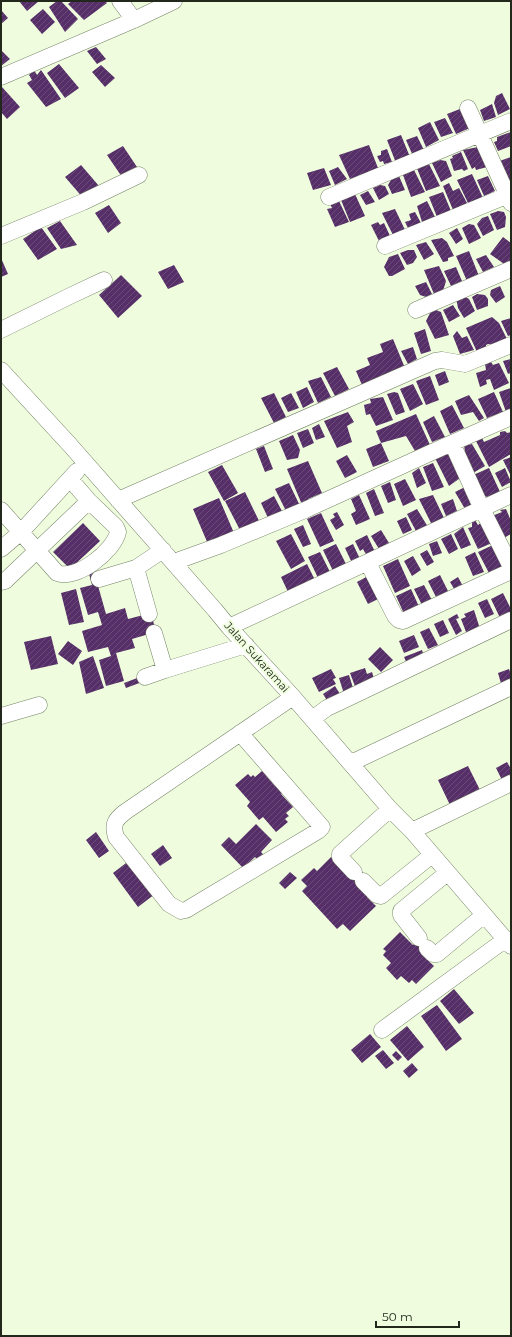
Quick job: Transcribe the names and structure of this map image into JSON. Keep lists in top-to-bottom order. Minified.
{"streets":{"street":["Jalan Sukaramai"]},"scale_bar":"50 m"}
